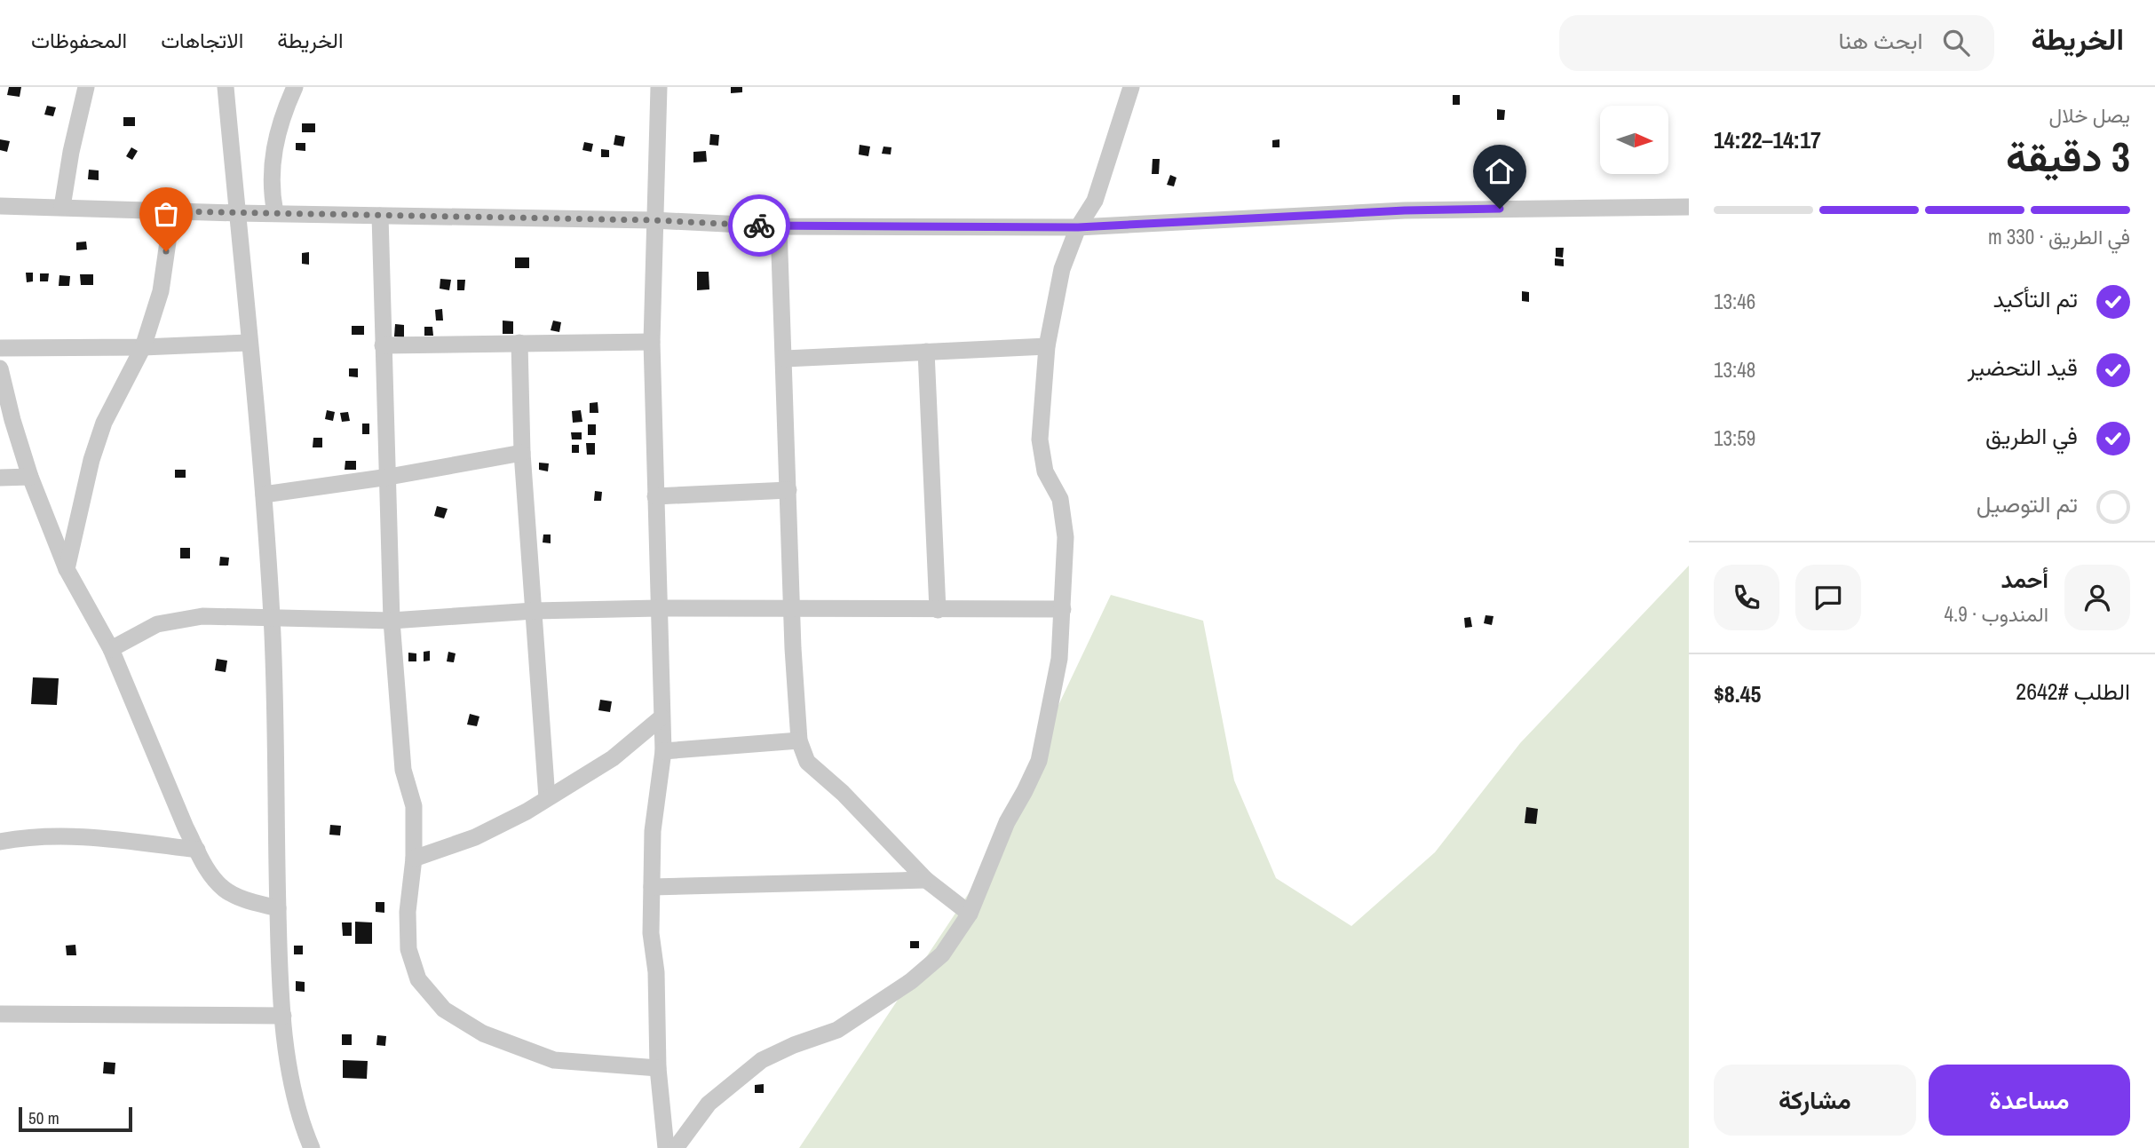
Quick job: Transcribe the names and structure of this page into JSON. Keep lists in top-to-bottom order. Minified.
{"scale_bar":"50 m","north":"right","page":{"header":"الخريطة","search":"ابحث هنا","nav":["الخريطة","الاتجاهات","المحفوظات"],"heading":["3 دقيقة","يصل خلال","14:17–14:22"],"panel":["أحمد","المندوب · 4.9","الطلب #2642","$8.45"],"bar":"في الطريق · 330 m","list":[["تم التأكيد","13:46"],["قيد التحضير","13:48"],["في الطريق","13:59"],"تم التوصيل"],"buttons":["مساعدة","مشاركة"],"scale":"50 m"}}
